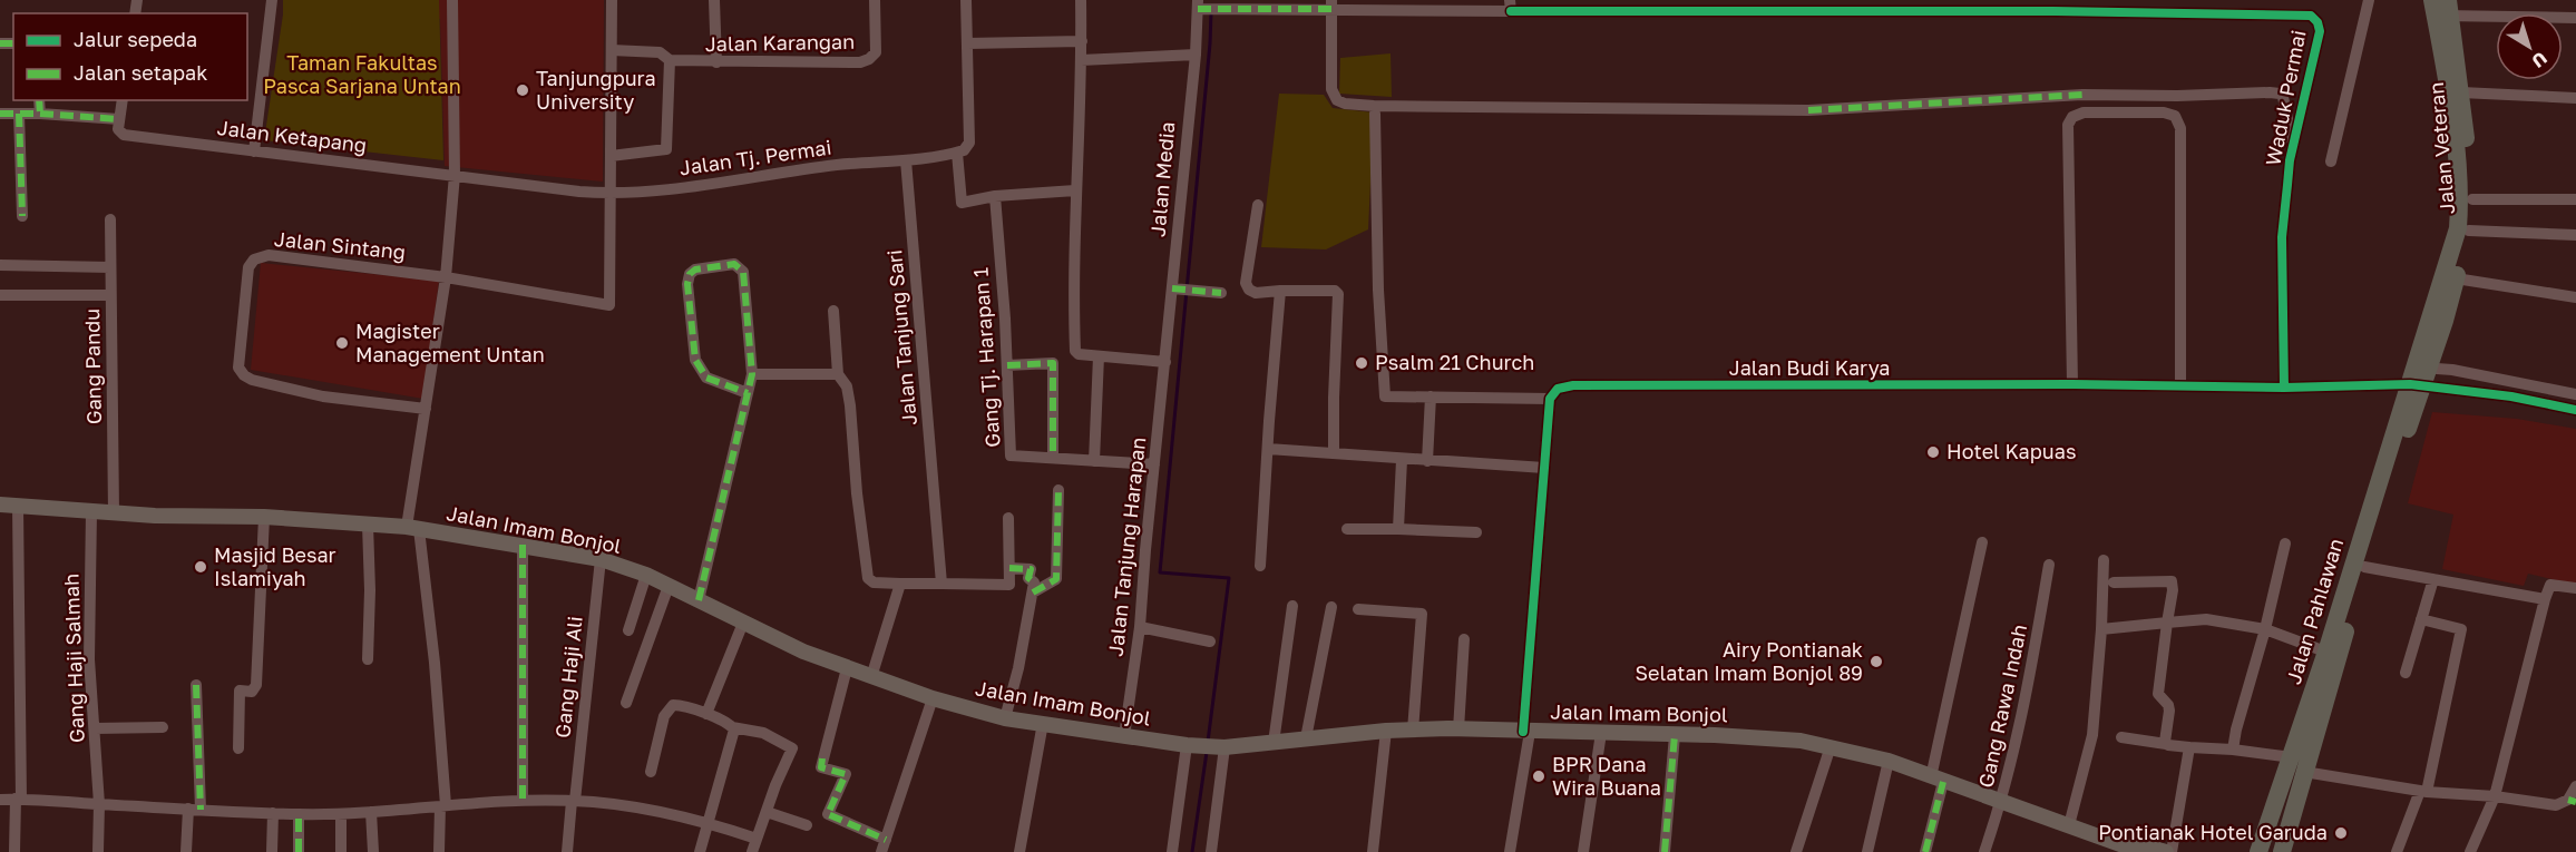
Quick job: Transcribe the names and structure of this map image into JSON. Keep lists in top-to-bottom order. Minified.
{"streets":{"highway":["Jalan Veteran","Jalan Pahlawan"],"main road":["Jalan Imam Bonjol"],"street":["Jalan Karangan","Waduk Permai","Jalan Ketapang","Jalan Tj. Permai","Jalan Media","Jalan Sintang","Jalan Tanjung Sari","Gang Tj. Harapan 1","Gang Pandu","Jalan Budi Karya","Jalan Tanjung Harapan","Gang Haji Salmah","Gang Haji Ali","Gang Rawa Indah"]},"crossings":[["Waduk Permai","Jalan Media"],["Waduk Permai","Jalan Budi Karya"],["Jalan Ketapang","Jalan Tj. Permai"],["Jalan Ketapang","Jalan Sintang"],["Jalan Veteran","Jalan Budi Karya"],["Jalan Veteran","Jalan Pahlawan"],["Jalan Tj. Permai","Jalan Sintang"],["Jalan Tj. Permai","Jalan Tanjung Sari"],["Jalan Media","Jalan Tanjung Harapan"],["Gang Tj. Harapan 1","Jalan Tanjung Harapan"],["Gang Pandu","Jalan Imam Bonjol"],["Jalan Budi Karya","Jalan Pahlawan"],["Jalan Imam Bonjol","Jalan Tanjung Harapan"],["Jalan Imam Bonjol","Gang Haji Salmah"],["Jalan Imam Bonjol","Gang Haji Ali"],["Jalan Imam Bonjol","Gang Rawa Indah"]],"parks":["Taman Fakultas Pasca Sarjana Untan"],"places":["Tanjungpura University","Magister Management Untan","Psalm 21 Church","Hotel Kapuas","Masjid Besar Islamiyah","Airy Pontianak Selatan Imam Bonjol 89","BPR Dana Wira Buana","Pontianak Hotel Garuda"],"legend":["Jalur sepeda","Jalan setapak"],"north":"bottom right"}
